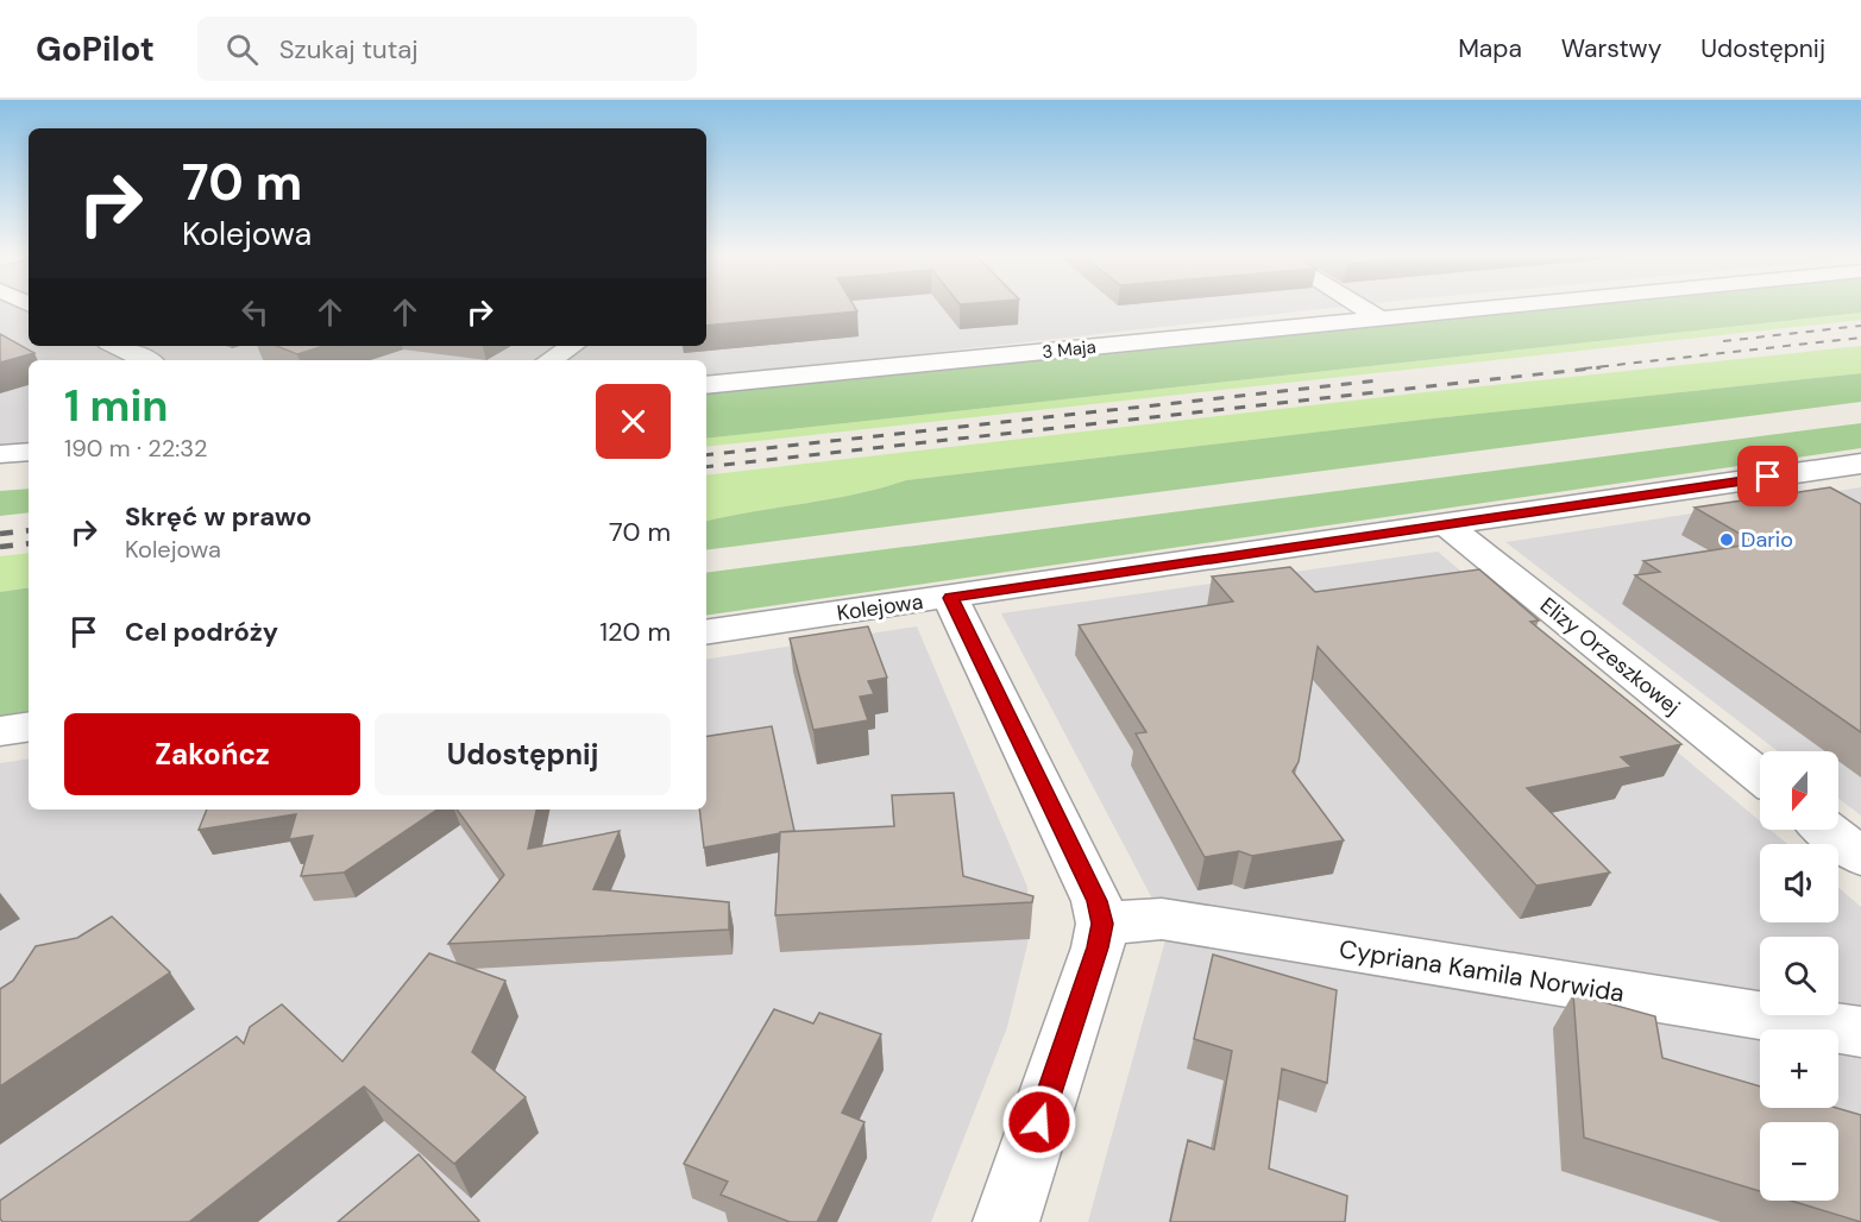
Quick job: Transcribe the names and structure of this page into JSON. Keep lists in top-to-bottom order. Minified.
{"streets":{"street":["3 Maja","Kolejowa","Elizy Orzeszkowej","Cypriana Kamila Norwida"]},"crossings":[["Kolejowa","Elizy Orzeszkowej"]],"places":["Dario"],"north":"bottom","page":{"header":"GoPilot","search":"Szukaj tutaj","nav":["Mapa","Warstwy","Udostępnij"],"turn":["70 m","Kolejowa"],"heading":["1 min","190 m · 22:32"],"list":[{"name":"Skręć w prawo","note":"Kolejowa","value":"70 m"},{"name":"Cel podróży","value":"120 m"}],"buttons":["Zakończ","Udostępnij"],"map_buttons":["+","−"]}}
